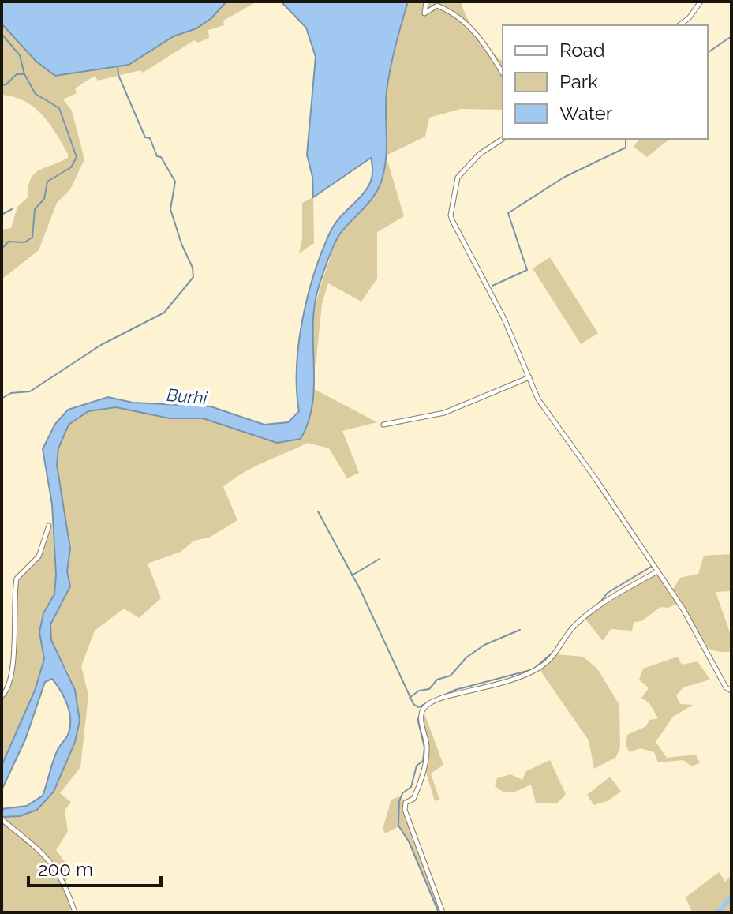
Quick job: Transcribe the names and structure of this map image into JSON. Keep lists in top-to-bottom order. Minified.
{"water":["Burhi"],"legend":["Road","Park","Water"],"scale_bar":"200 m"}
